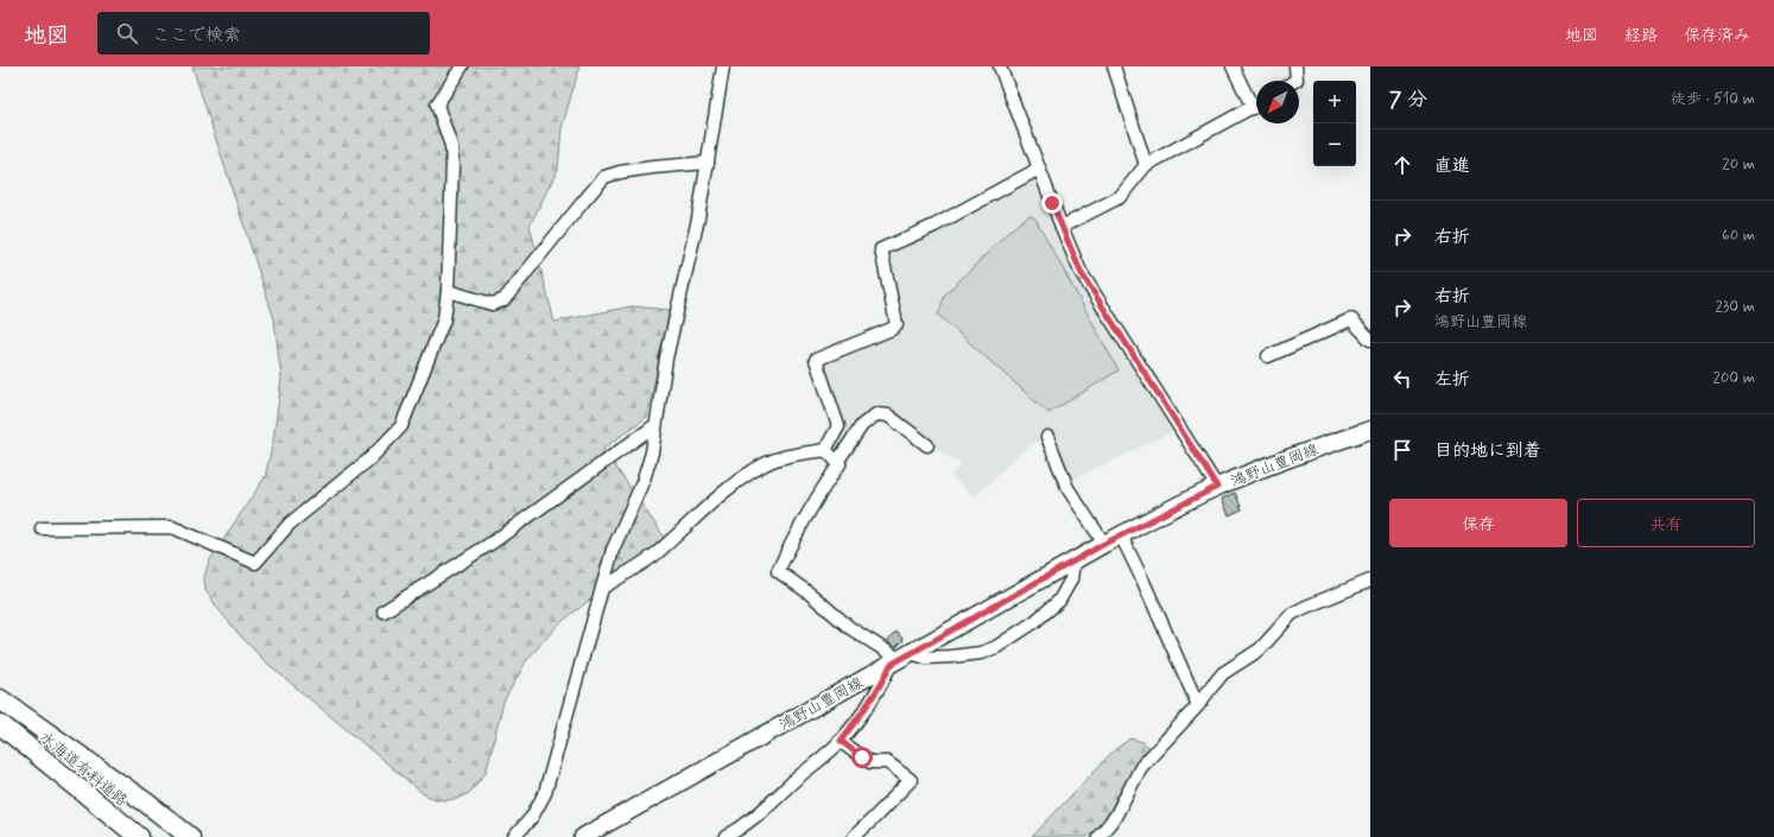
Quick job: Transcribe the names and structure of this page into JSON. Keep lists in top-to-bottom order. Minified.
{"streets":{"highway":["水海道有料道路"],"main road":["鴻野山豊岡線"]},"north":"bottom left","page":{"header":"地図","search":"ここで検索","nav":["地図","経路","保存済み"],"heading":["7 分","徒歩 · 510 m"],"map_buttons":["+","−"],"list":[["直進","20 m"],["右折","60 m"],["右折","鴻野山豊岡線","230 m"],["左折","200 m"],"目的地に到着"],"buttons":["保存","共有"]}}
